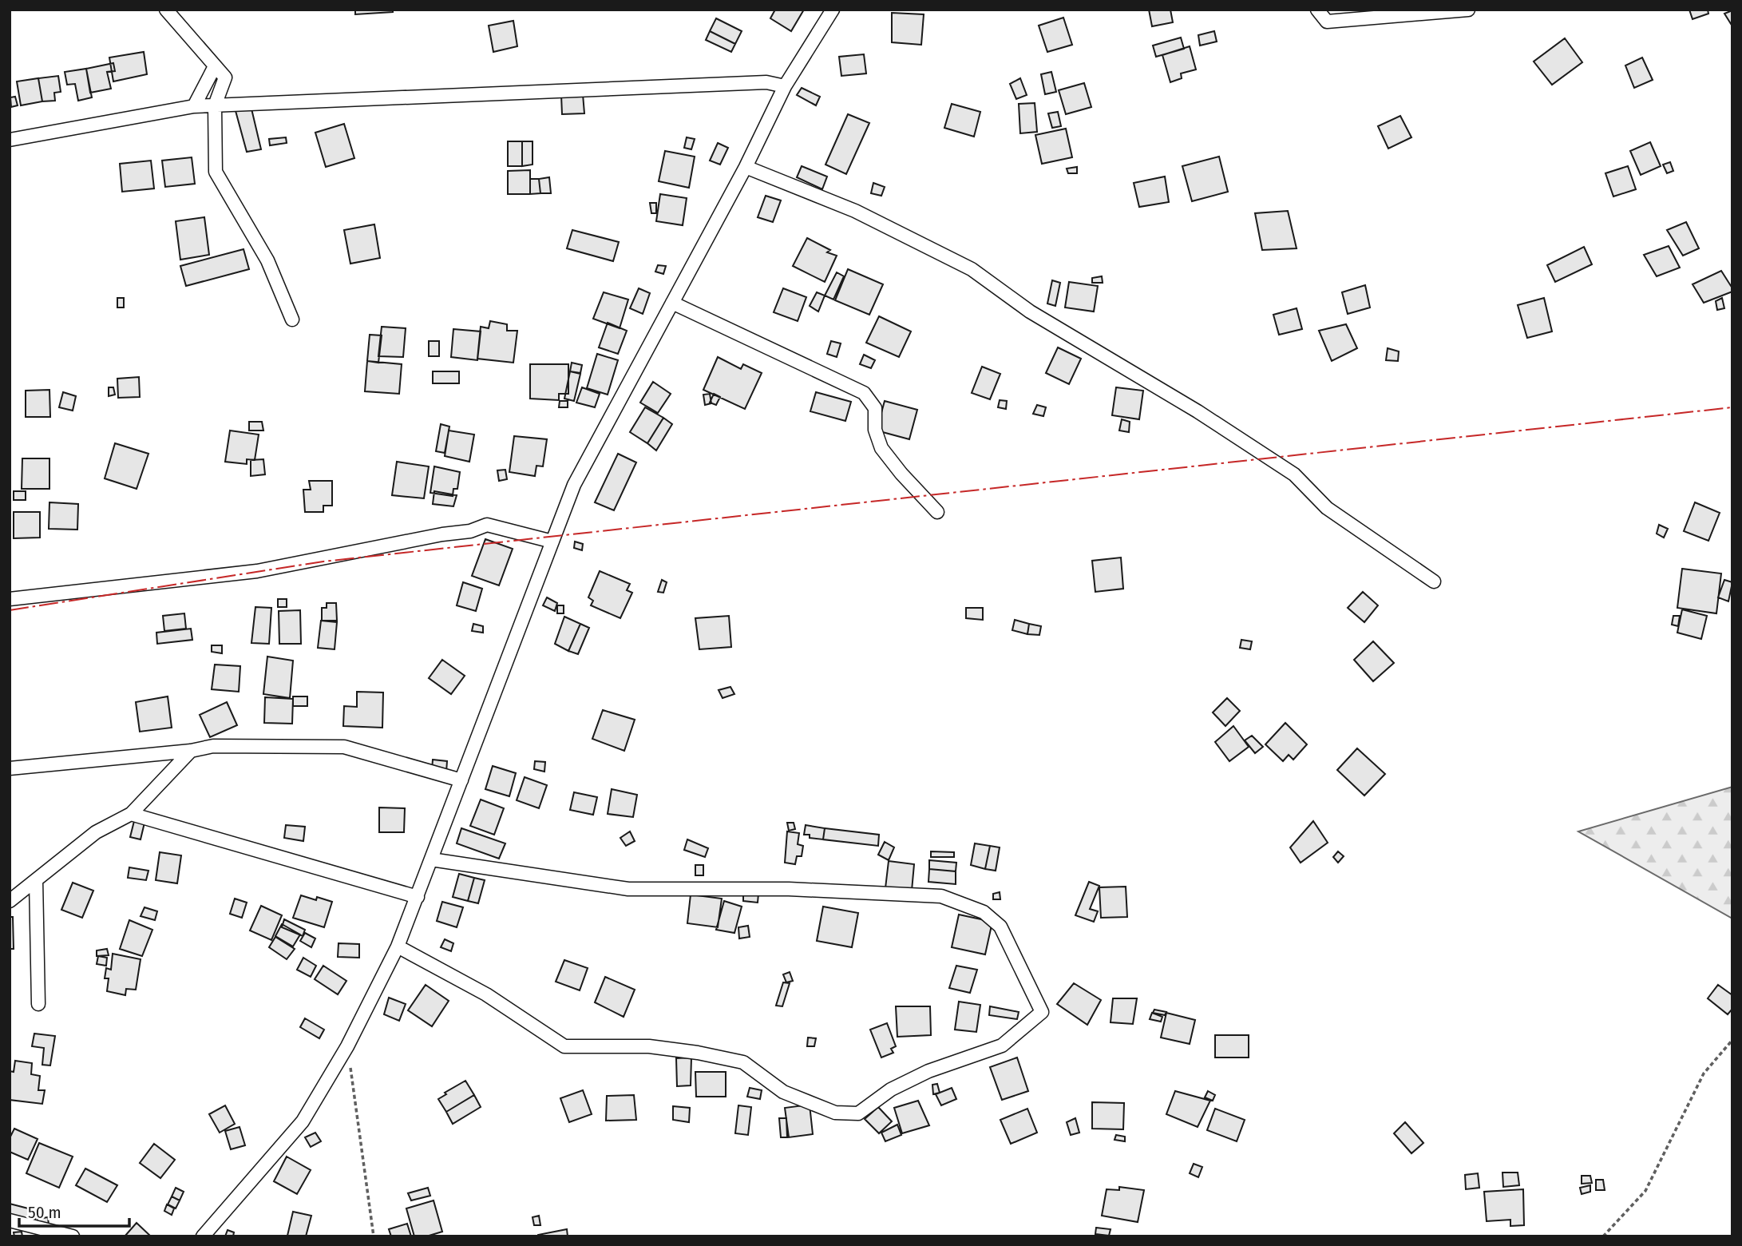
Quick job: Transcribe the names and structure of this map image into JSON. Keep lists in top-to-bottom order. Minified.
{"scale_bar":"50 m"}
